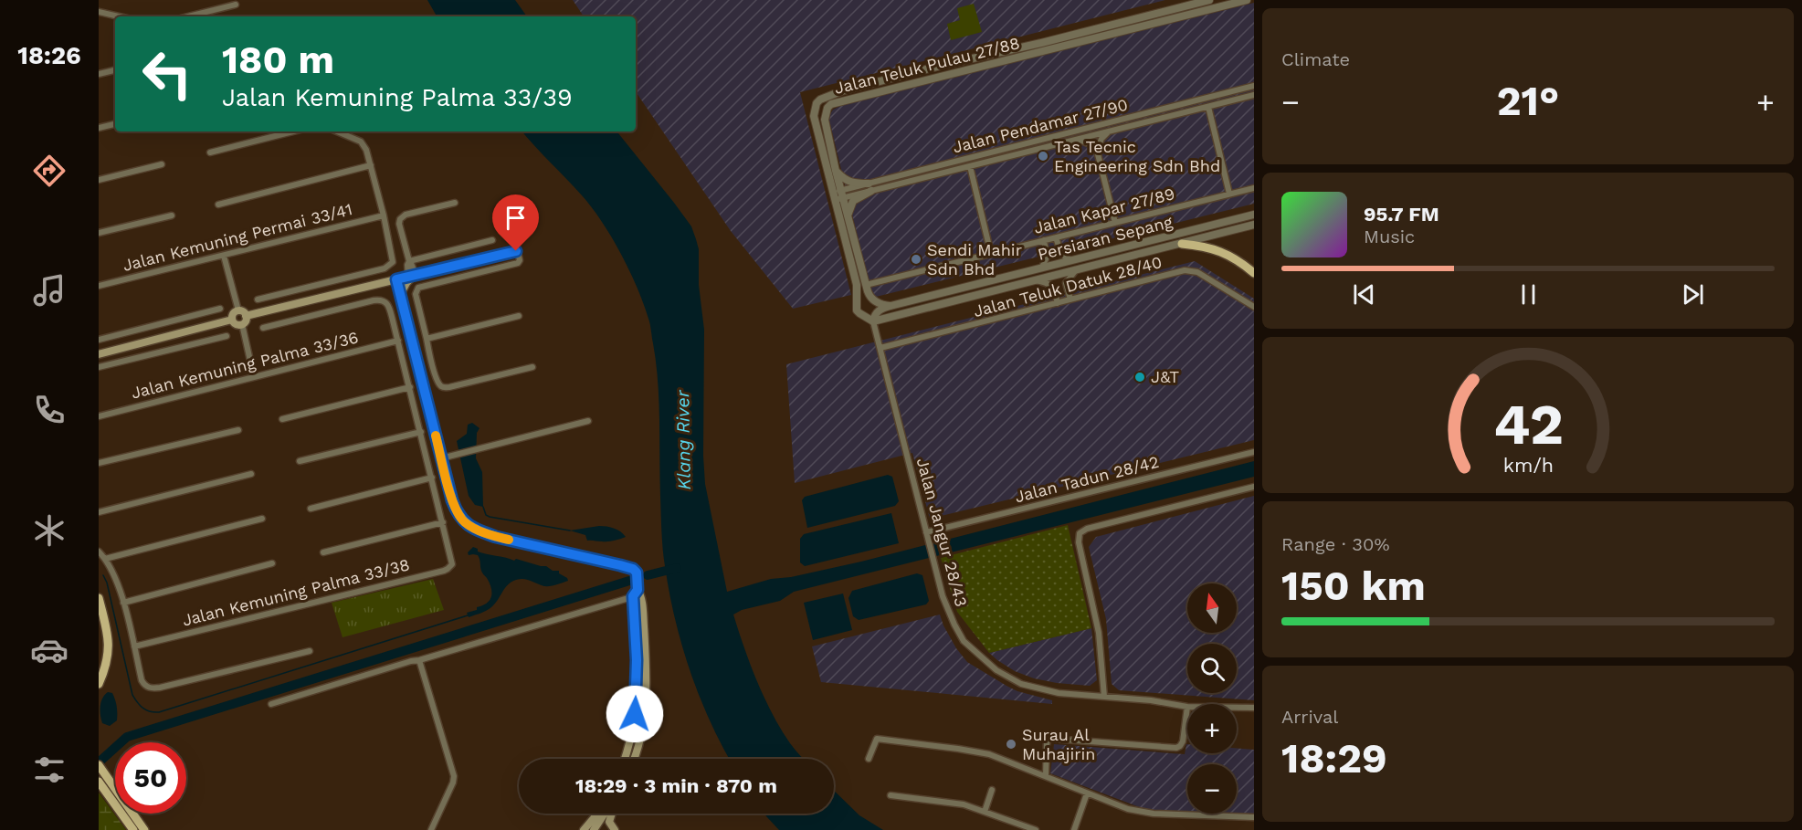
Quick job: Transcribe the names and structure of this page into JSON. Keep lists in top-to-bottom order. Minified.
{"streets":{"street":["Jalan Teluk Pulau 27/88","Jalan Pendamar 27/90","Jalan Kapar 27/89","Jalan Kemuning Permai 33/41","Persiaran Sepang","Jalan Teluk Datuk 28/40","Jalan Kemuning Palma 33/36","Jalan Tadun 28/42","Jalan Jangur 28/43","Jalan Kemuning Palma 33/38"]},"crossings":[["Jalan Teluk Pulau 27/88","Jalan Pendamar 27/90"],["Jalan Teluk Pulau 27/88","Jalan Kapar 27/89"],["Jalan Teluk Pulau 27/88","Persiaran Sepang"],["Jalan Teluk Pulau 27/88","Jalan Jangur 28/43"],["Persiaran Sepang","Jalan Jangur 28/43"],["Jalan Teluk Datuk 28/40","Jalan Jangur 28/43"],["Jalan Tadun 28/42","Jalan Jangur 28/43"]],"water":["Klang River"],"places":["Tas Tecnic Engineering Sdn Bhd","Sendi Mahir Sdn Bhd","J&T","Surau Al Muhajirin"],"north":"top","page":{"tabs":"18:26","tile":["Climate",["Range · 30%","150 km"],["Arrival","18:29"]],"turn":["180 m","Jalan Kemuning Palma 33/39"],"heat":["−","21°","+"],"song":["95.7 FM","Music"],"map_buttons":["+","−"],"limit":"50","trip":"18:29 · 3 min · 870 m","gauge":["42","km/h"]}}
